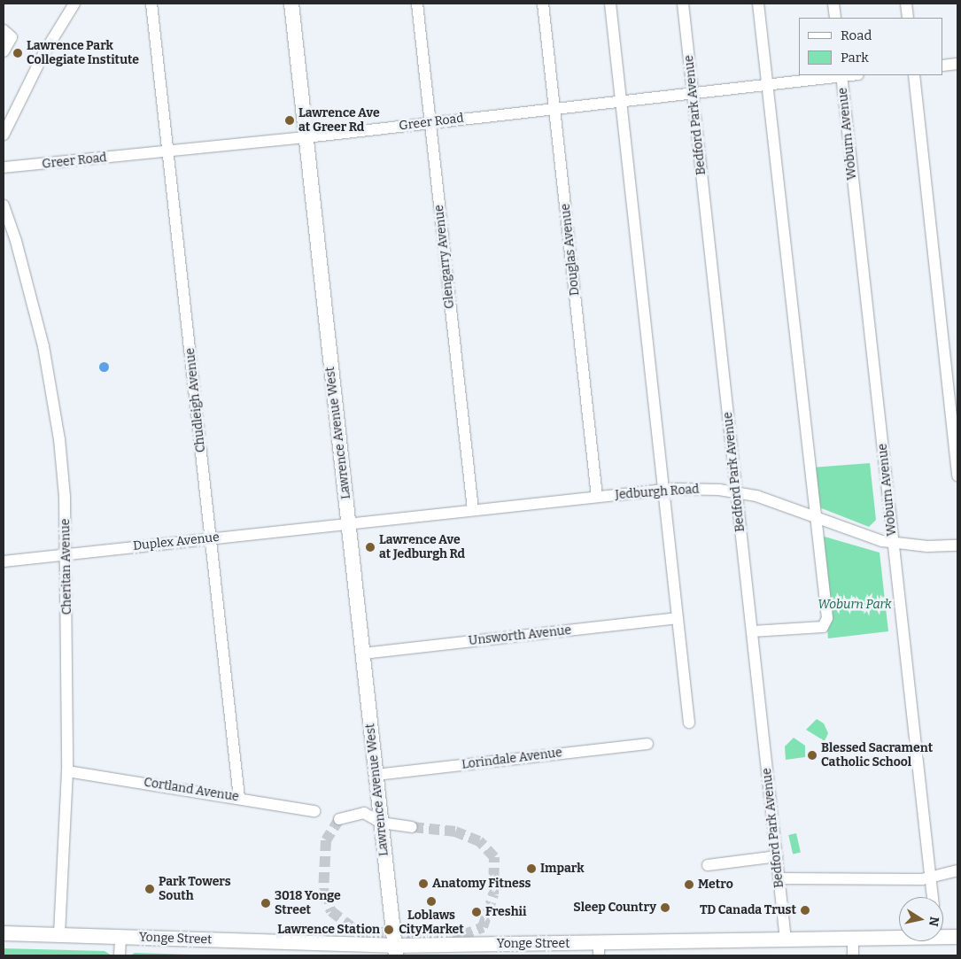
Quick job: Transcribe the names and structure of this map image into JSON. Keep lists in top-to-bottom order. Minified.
{"streets":{"main road":["Lawrence Avenue West","Yonge Street"],"street":["Bedford Park Avenue","Greer Road","Woburn Avenue","Douglas Avenue","Glengarry Avenue","Chudleigh Avenue","Jedburgh Road","Duplex Avenue","Cheritan Avenue","Unsworth Avenue","Lorindale Avenue","Cortland Avenue"]},"crossings":[["Bedford Park Avenue","Greer Road"],["Bedford Park Avenue","Jedburgh Road"],["Bedford Park Avenue","Yonge Street"],["Greer Road","Woburn Avenue"],["Greer Road","Douglas Avenue"],["Greer Road","Glengarry Avenue"],["Greer Road","Chudleigh Avenue"],["Greer Road","Lawrence Avenue West"],["Woburn Avenue","Jedburgh Road"],["Douglas Avenue","Jedburgh Road"],["Glengarry Avenue","Jedburgh Road"],["Chudleigh Avenue","Duplex Avenue"],["Chudleigh Avenue","Cortland Avenue"],["Lawrence Avenue West","Jedburgh Road"],["Lawrence Avenue West","Duplex Avenue"],["Lawrence Avenue West","Unsworth Avenue"],["Lawrence Avenue West","Lorindale Avenue"],["Lawrence Avenue West","Yonge Street"],["Jedburgh Road","Duplex Avenue"],["Duplex Avenue","Cheritan Avenue"],["Cheritan Avenue","Cortland Avenue"],["Cheritan Avenue","Yonge Street"]],"parks":["Woburn Park"],"places":["Lawrence Park Collegiate Institute","Lawrence Ave at Greer Rd","Lawrence Ave at Jedburgh Rd","Blessed Sacrament Catholic School","Impark","Anatomy Fitness","Metro","Park Towers South","Loblaws CityMarket","3018 Yonge Street","Sleep Country","TD Canada Trust","Freshii","Lawrence Station"],"legend":["Road","Park"],"north":"right"}
